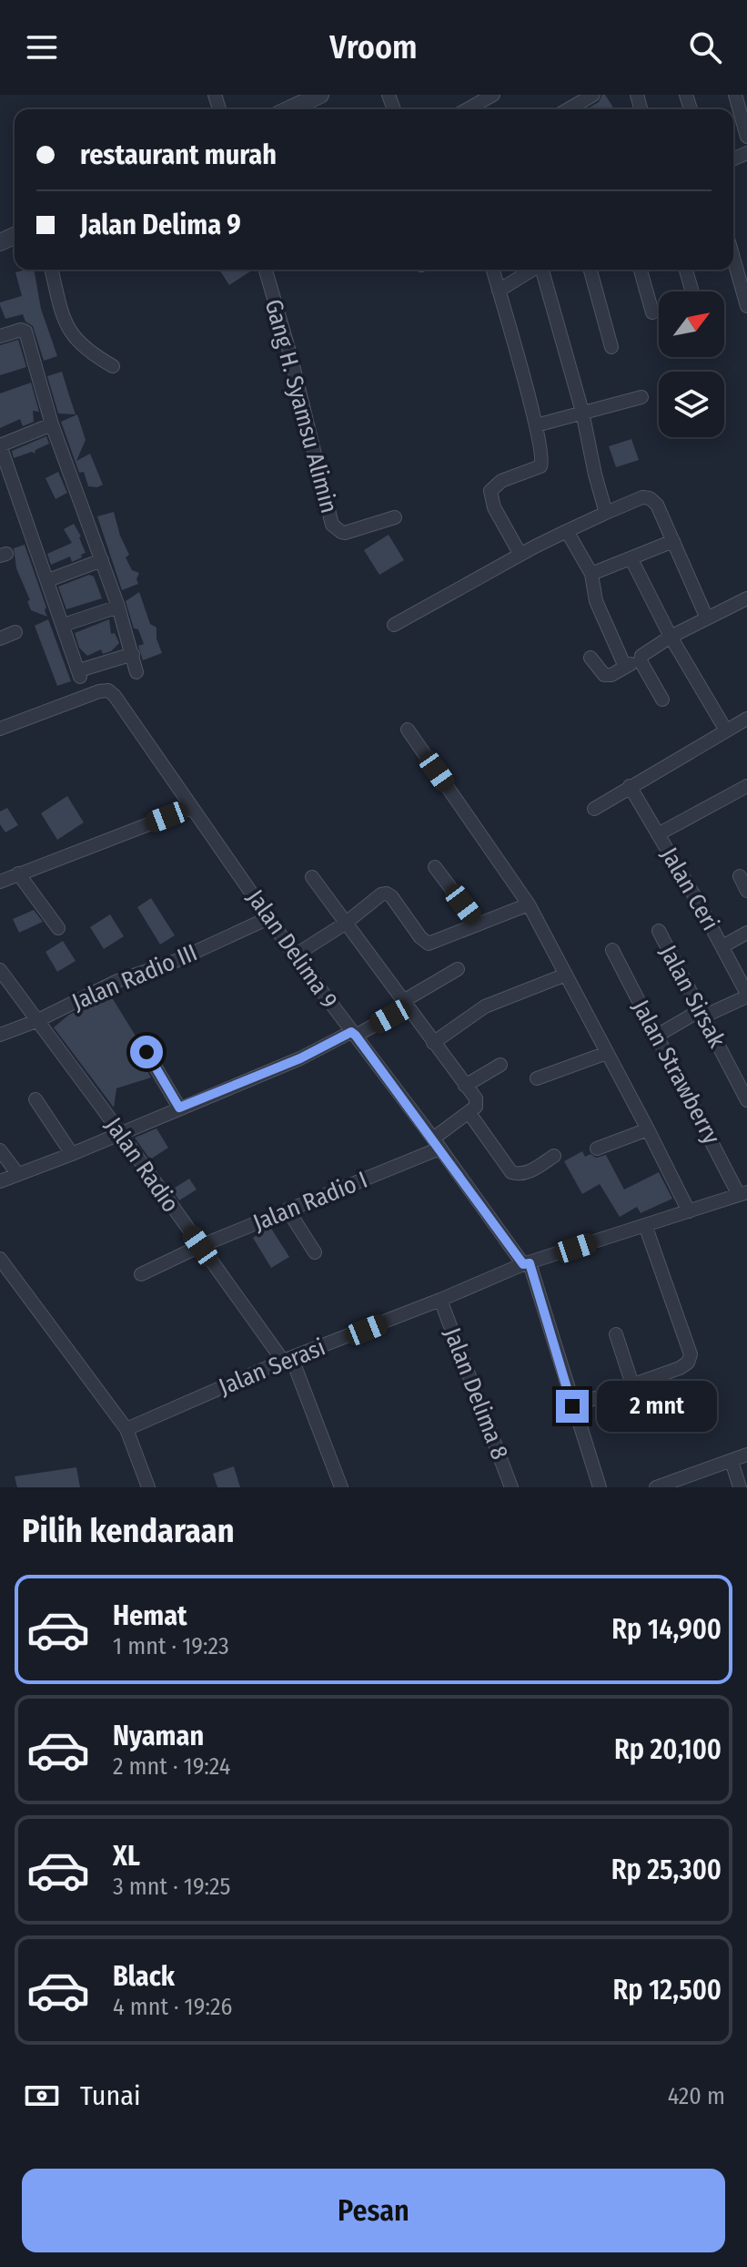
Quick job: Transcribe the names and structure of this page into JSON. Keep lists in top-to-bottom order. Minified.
{"streets":{"street":["Gang H. Syamsu Alimin","Jalan Ceri","Jalan Delima 9","Jalan Radio III","Jalan Sirsak","Jalan Strawberry","Jalan Radio","Jalan Radio I","Jalan Serasi","Jalan Delima 8"]},"crossings":[["Jalan Delima 9","Jalan Radio III"],["Jalan Delima 9","Jalan Radio I"],["Jalan Delima 9","Jalan Serasi"],["Jalan Radio III","Jalan Radio"],["Jalan Strawberry","Jalan Serasi"],["Jalan Radio","Jalan Radio I"],["Jalan Radio","Jalan Serasi"],["Jalan Serasi","Jalan Delima 8"]],"north":"top right","page":{"header":"Vroom","banner":["restaurant murah","Jalan Delima 9"],"bubble":"2 mnt","heading":"Pilih kendaraan","list":[{"name":"Hemat","note":"1 mnt · 19:23","value":"Rp 14,900"},{"name":"Nyaman","note":"2 mnt · 19:24","value":"Rp 20,100"},{"name":"XL","note":"3 mnt · 19:25","value":"Rp 25,300"},{"name":"Black","note":"4 mnt · 19:26","value":"Rp 12,500"}],"pay":["Tunai","420 m"],"buttons":"Pesan"}}
